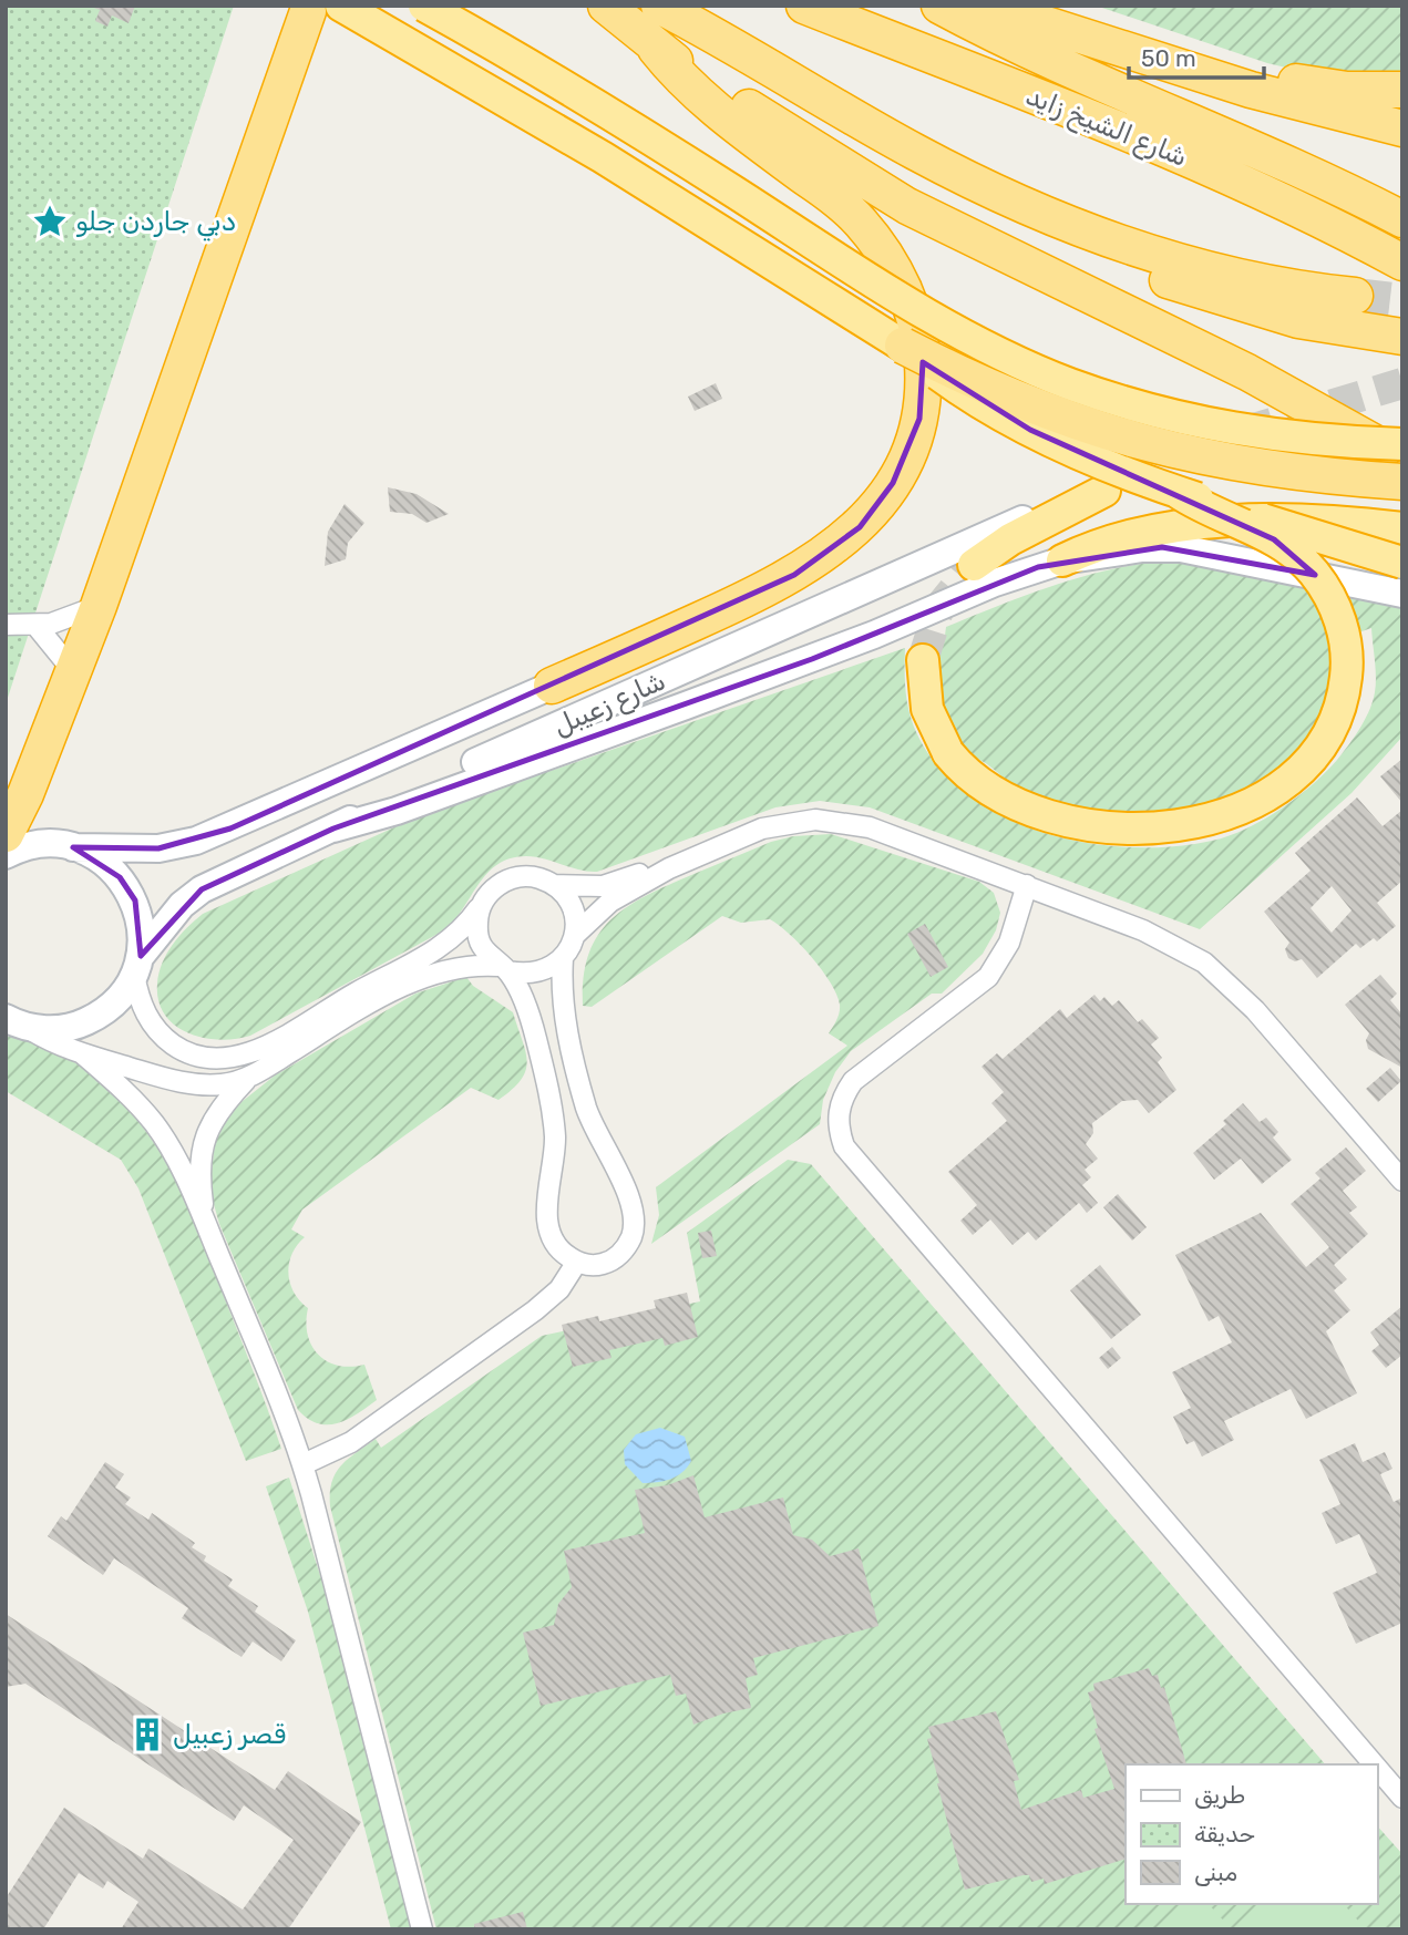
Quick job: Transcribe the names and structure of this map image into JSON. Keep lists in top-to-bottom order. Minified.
{"streets":{"highway":["شارع الشيخ زايد"],"main road":["شارع زعيبل"]},"places":{"place":["دبي جاردن جلو"],"building":["قصر زعبيل"]},"legend":["طريق","حديقة","مبنى"],"scale_bar":"50 m"}
